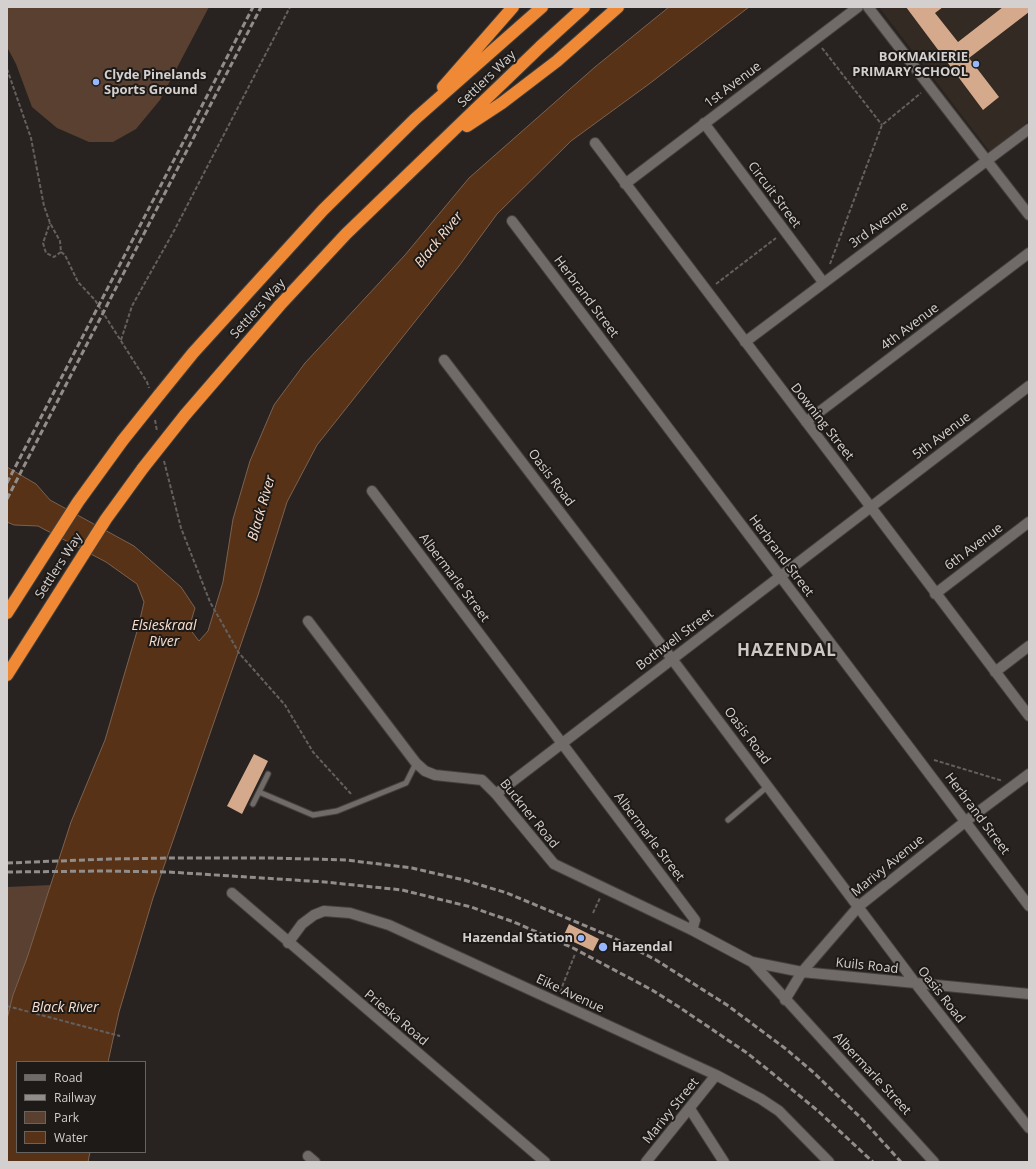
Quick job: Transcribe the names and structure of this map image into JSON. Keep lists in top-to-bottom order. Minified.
{"streets":{"highway":["Settlers Way"],"street":["1st Avenue","Circuit Street","3rd Avenue","Herbrand Street","4th Avenue","Downing Street","5th Avenue","Oasis Road","6th Avenue","Albermarle Street","Bothwell Street","Buckner Road","Marivy Avenue","Kuils Road","Eike Avenue","Prieska Road","Marivy Street"]},"crossings":[["1st Avenue","Circuit Street"],["1st Avenue","Downing Street"],["Circuit Street","3rd Avenue"],["3rd Avenue","Downing Street"],["Herbrand Street","Bothwell Street"],["Herbrand Street","Marivy Avenue"],["4th Avenue","Downing Street"],["Downing Street","5th Avenue"],["Downing Street","6th Avenue"],["Downing Street","Bothwell Street"],["5th Avenue","Bothwell Street"],["Oasis Road","Bothwell Street"],["Oasis Road","Marivy Avenue"],["Oasis Road","Kuils Road"],["Albermarle Street","Bothwell Street"],["Albermarle Street","Buckner Road"],["Albermarle Street","Marivy Avenue"],["Albermarle Street","Kuils Road"],["Bothwell Street","Buckner Road"],["Marivy Avenue","Kuils Road"],["Eike Avenue","Prieska Road"],["Eike Avenue","Marivy Street"]],"districts":["HAZENDAL"],"water":["Black River","Elsieskraal River"],"places":["BOKMAKIERIE PRIMARY SCHOOL","Clyde Pinelands Sports Ground","Hazendal Station","Hazendal"],"legend":["Road","Railway","Park","Water"]}
